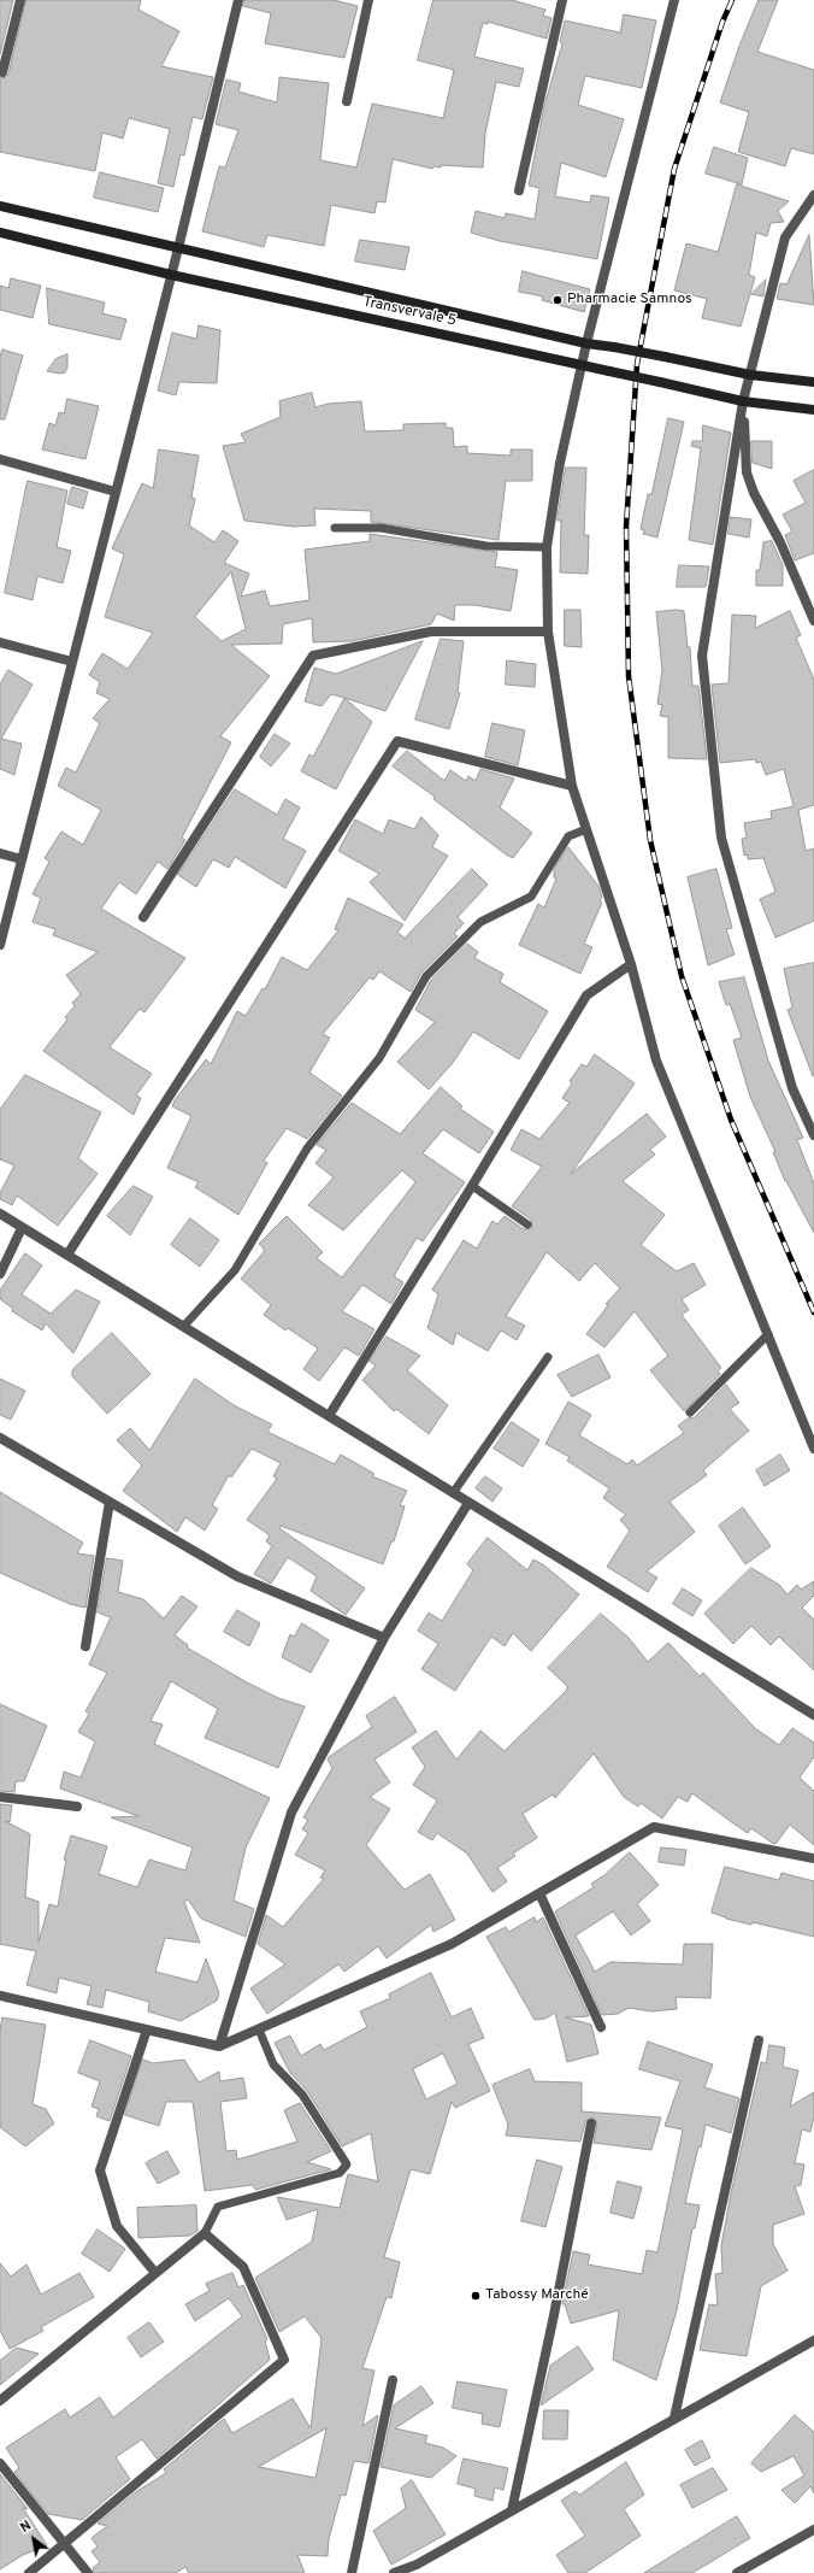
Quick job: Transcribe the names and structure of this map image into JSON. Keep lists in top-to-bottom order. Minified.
{"streets":{"main road":["Transvervale 5"]},"places":["Pharmacie Samnos","Tabossy Marché"],"north":"top left"}
